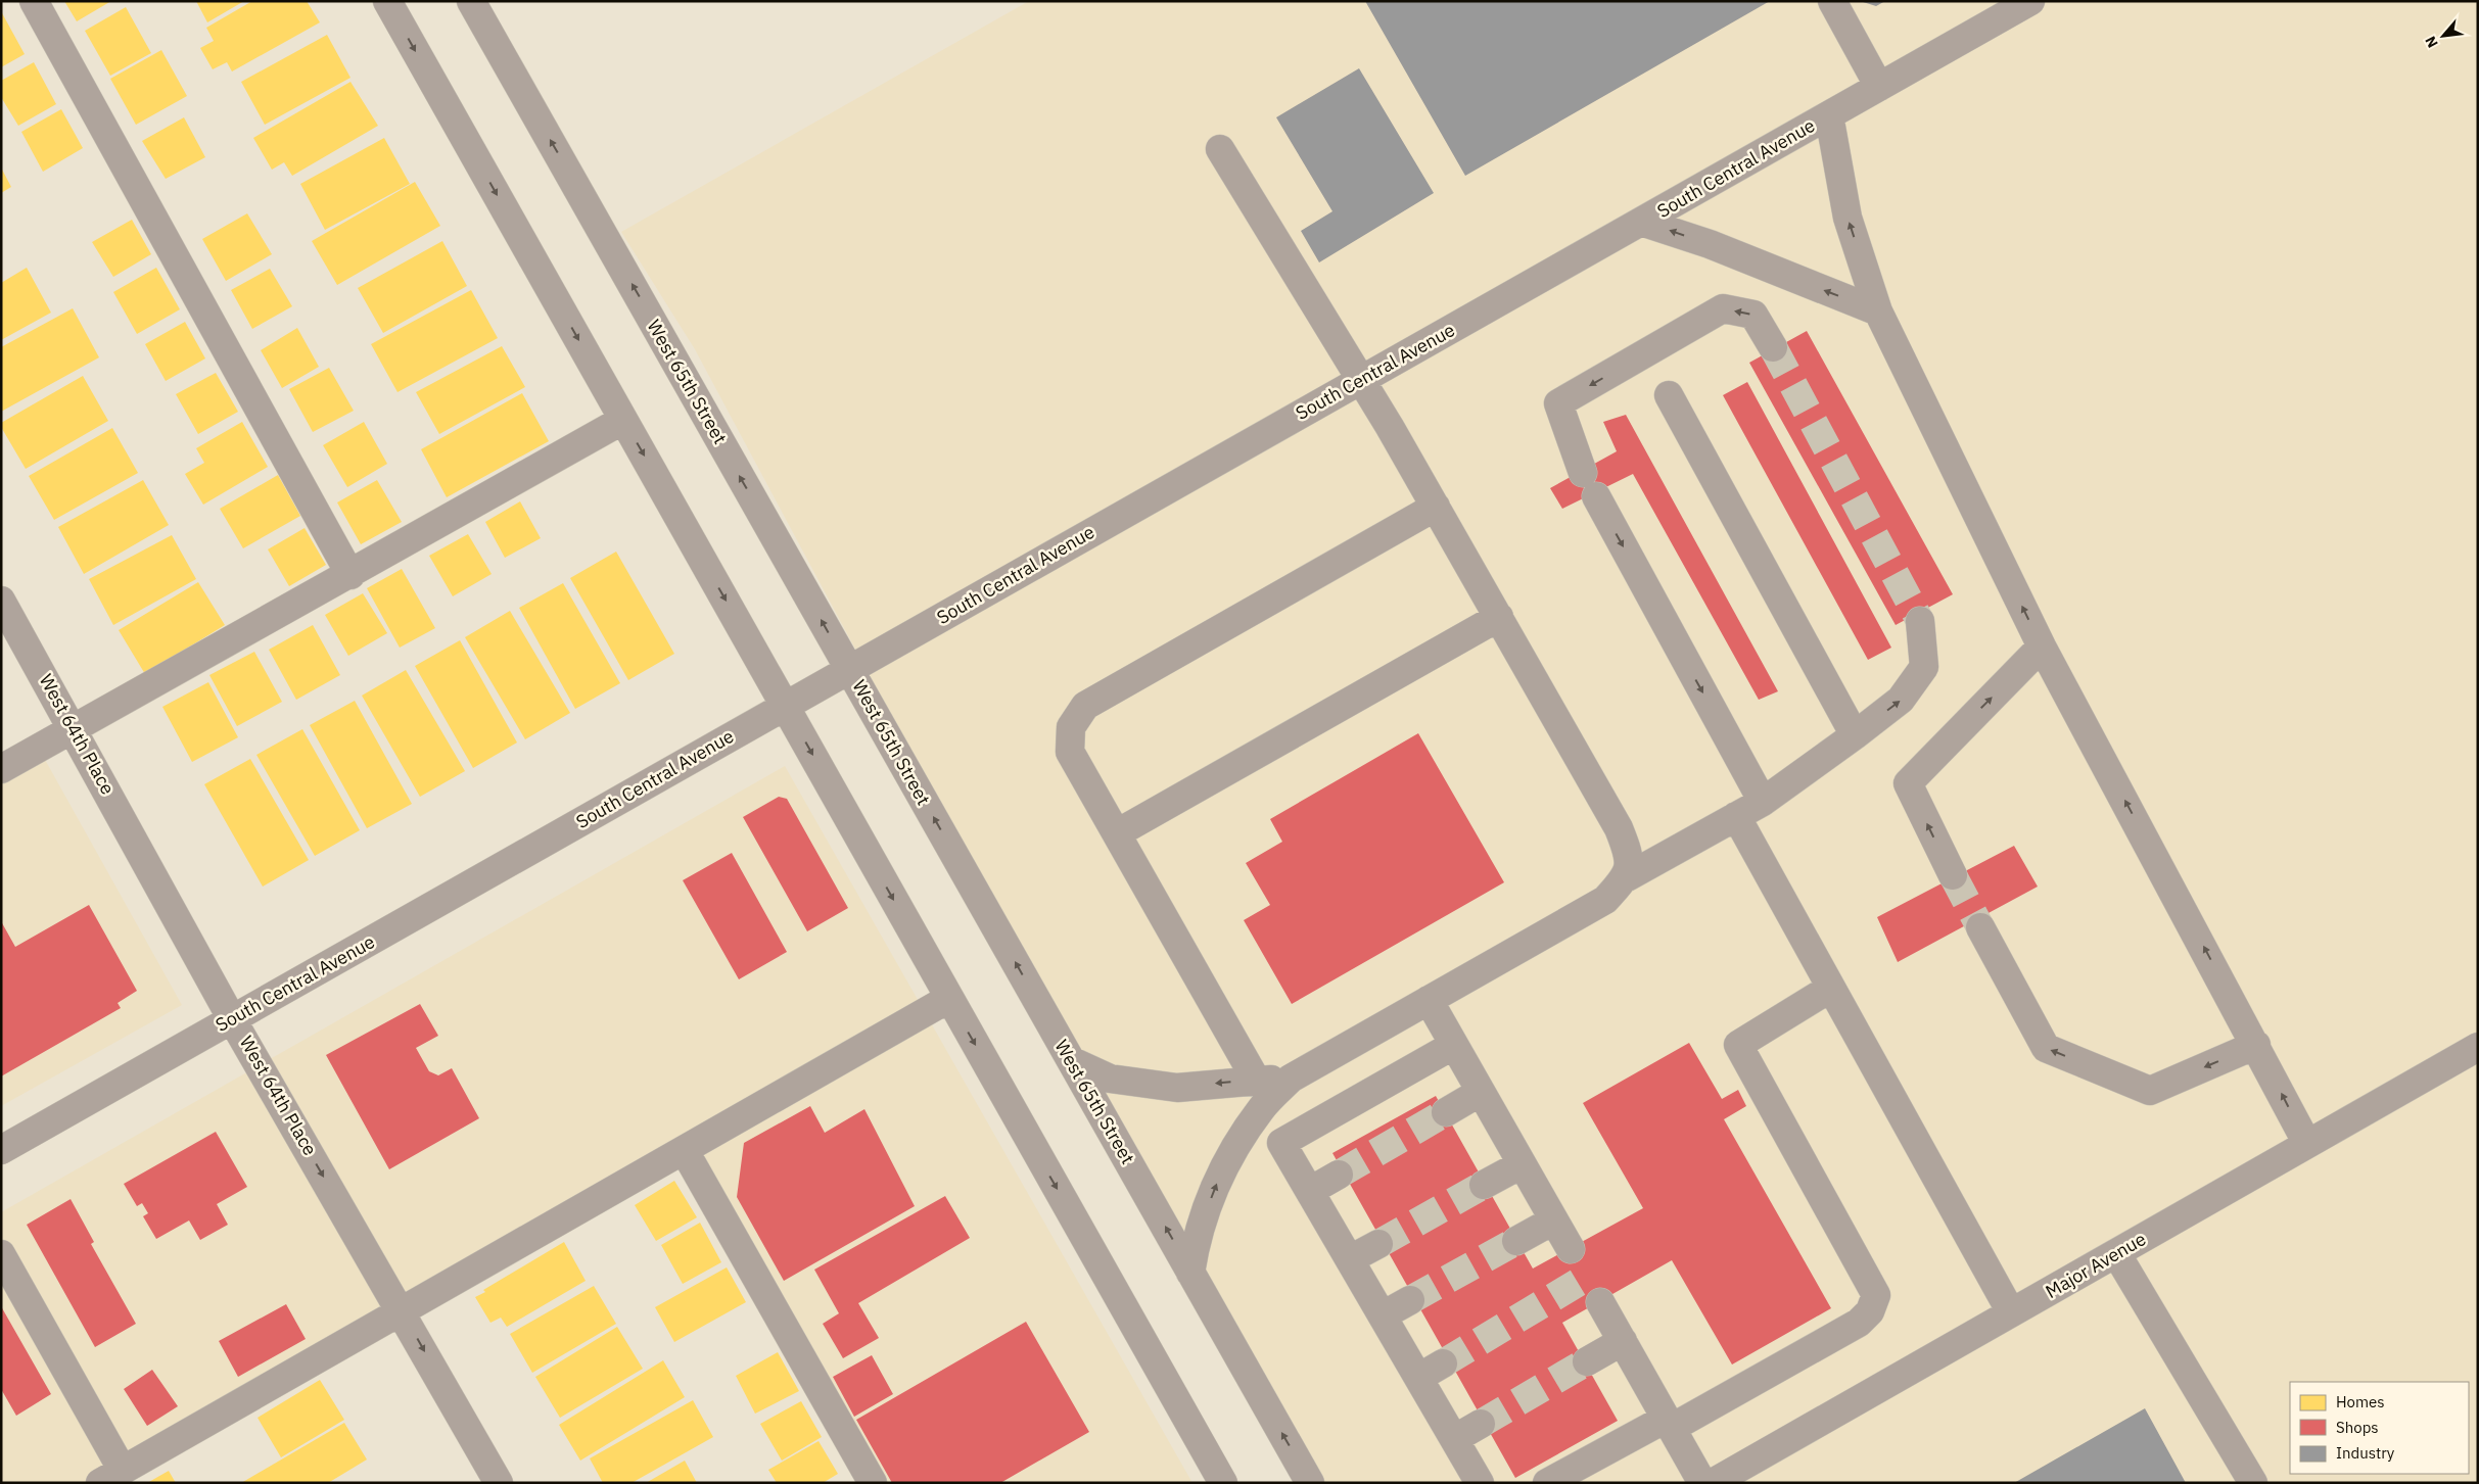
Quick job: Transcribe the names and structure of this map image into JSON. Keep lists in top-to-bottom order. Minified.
{"streets":{"street":["South Central Avenue","West 65th Street","West 64th Place","Major Avenue"]},"crossings":[["South Central Avenue","West 65th Street"],["South Central Avenue","West 64th Place"]],"one_way":["West 64th Place"],"legend":["Homes","Shops","Industry"],"north":"bottom left"}
